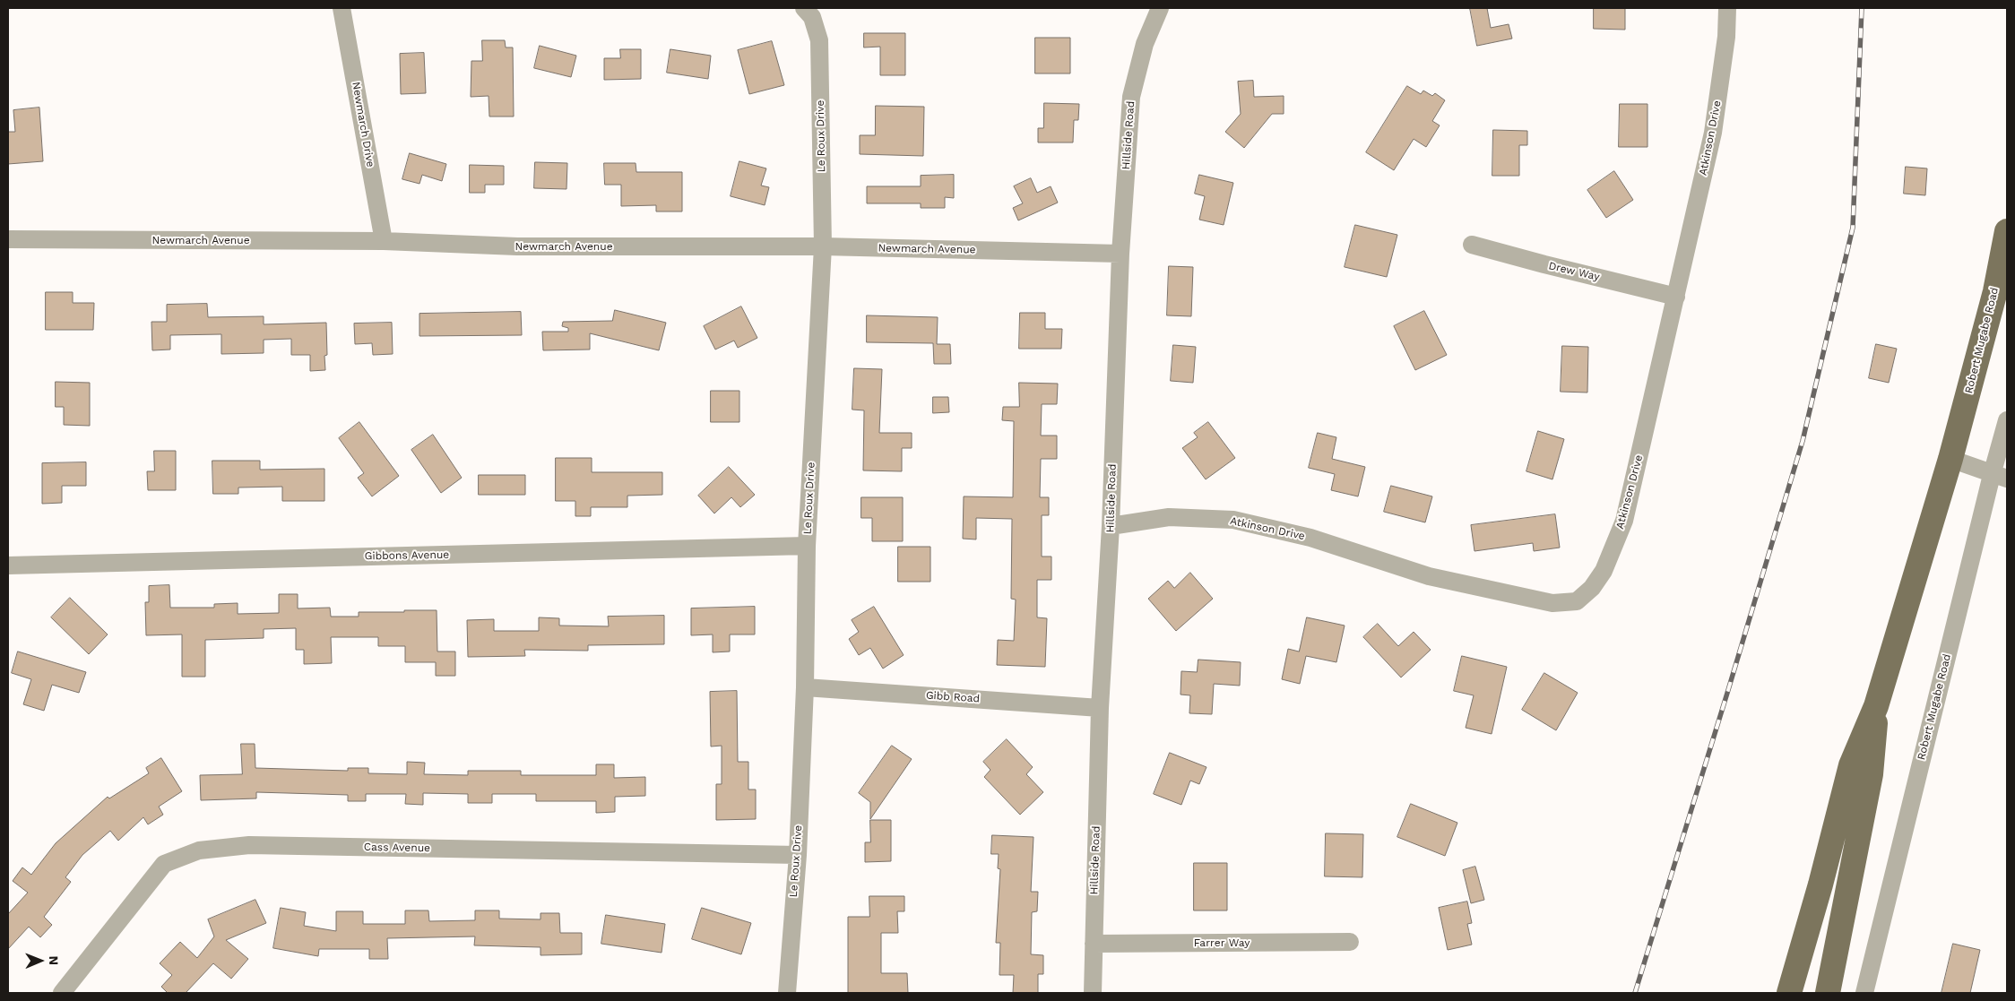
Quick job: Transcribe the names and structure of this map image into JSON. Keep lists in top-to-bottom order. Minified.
{"streets":{"main road":["Robert Mugabe Road"],"street":["Newmarch Drive","Hillside Road","Le Roux Drive","Atkinson Drive","Newmarch Avenue","Drew Way","Gibbons Avenue","Gibb Road","Cass Avenue","Farrer Way"]},"crossings":[["Newmarch Drive","Newmarch Avenue"],["Hillside Road","Atkinson Drive"],["Hillside Road","Newmarch Avenue"],["Hillside Road","Gibb Road"],["Hillside Road","Farrer Way"],["Le Roux Drive","Newmarch Avenue"],["Le Roux Drive","Gibbons Avenue"],["Le Roux Drive","Gibb Road"],["Le Roux Drive","Cass Avenue"],["Atkinson Drive","Drew Way"]],"north":"right"}
